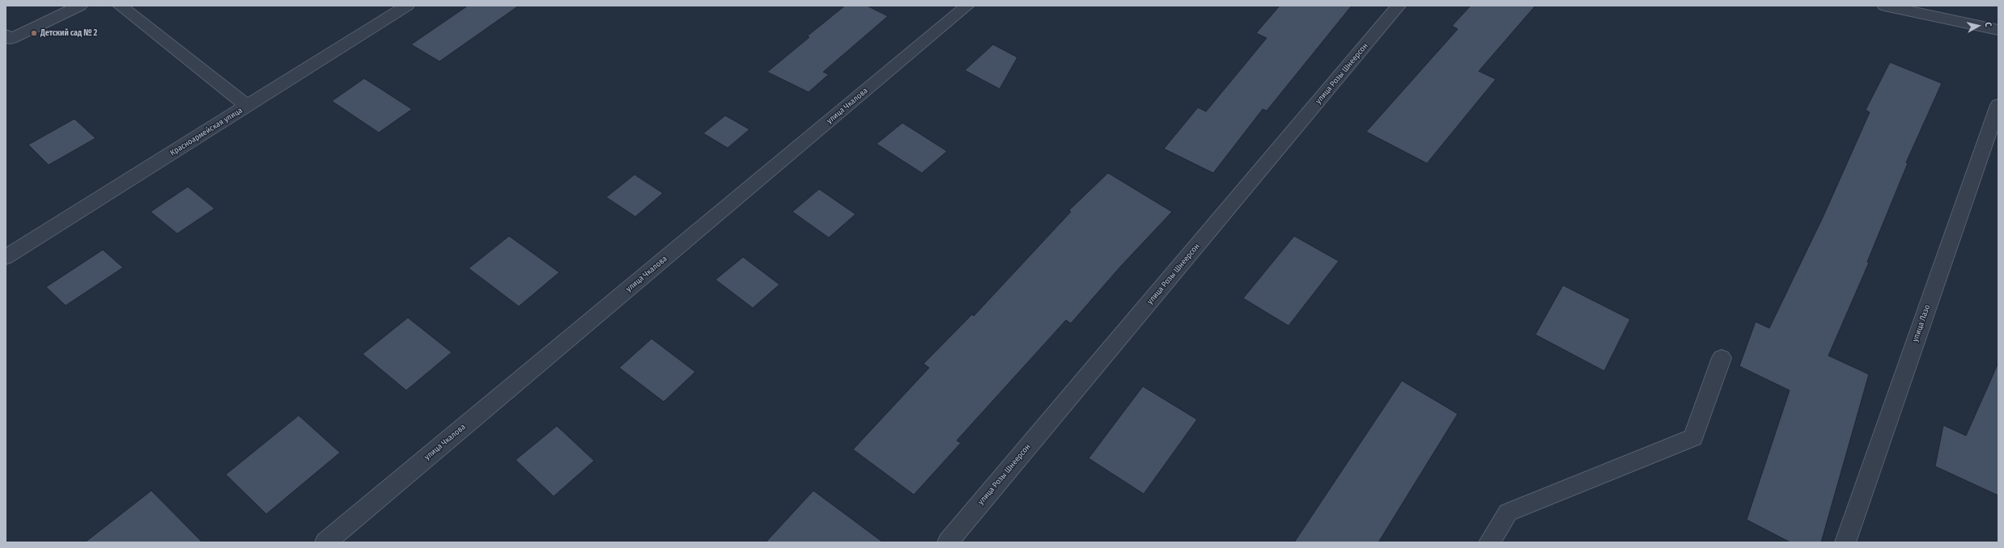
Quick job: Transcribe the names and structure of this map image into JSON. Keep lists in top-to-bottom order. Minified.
{"streets":{"street":["улица Розы Шнеерсон","улица Чкалова","Красноармейская улица","улица Лазо"]},"places":["Детский сад № 2"],"north":"right"}
